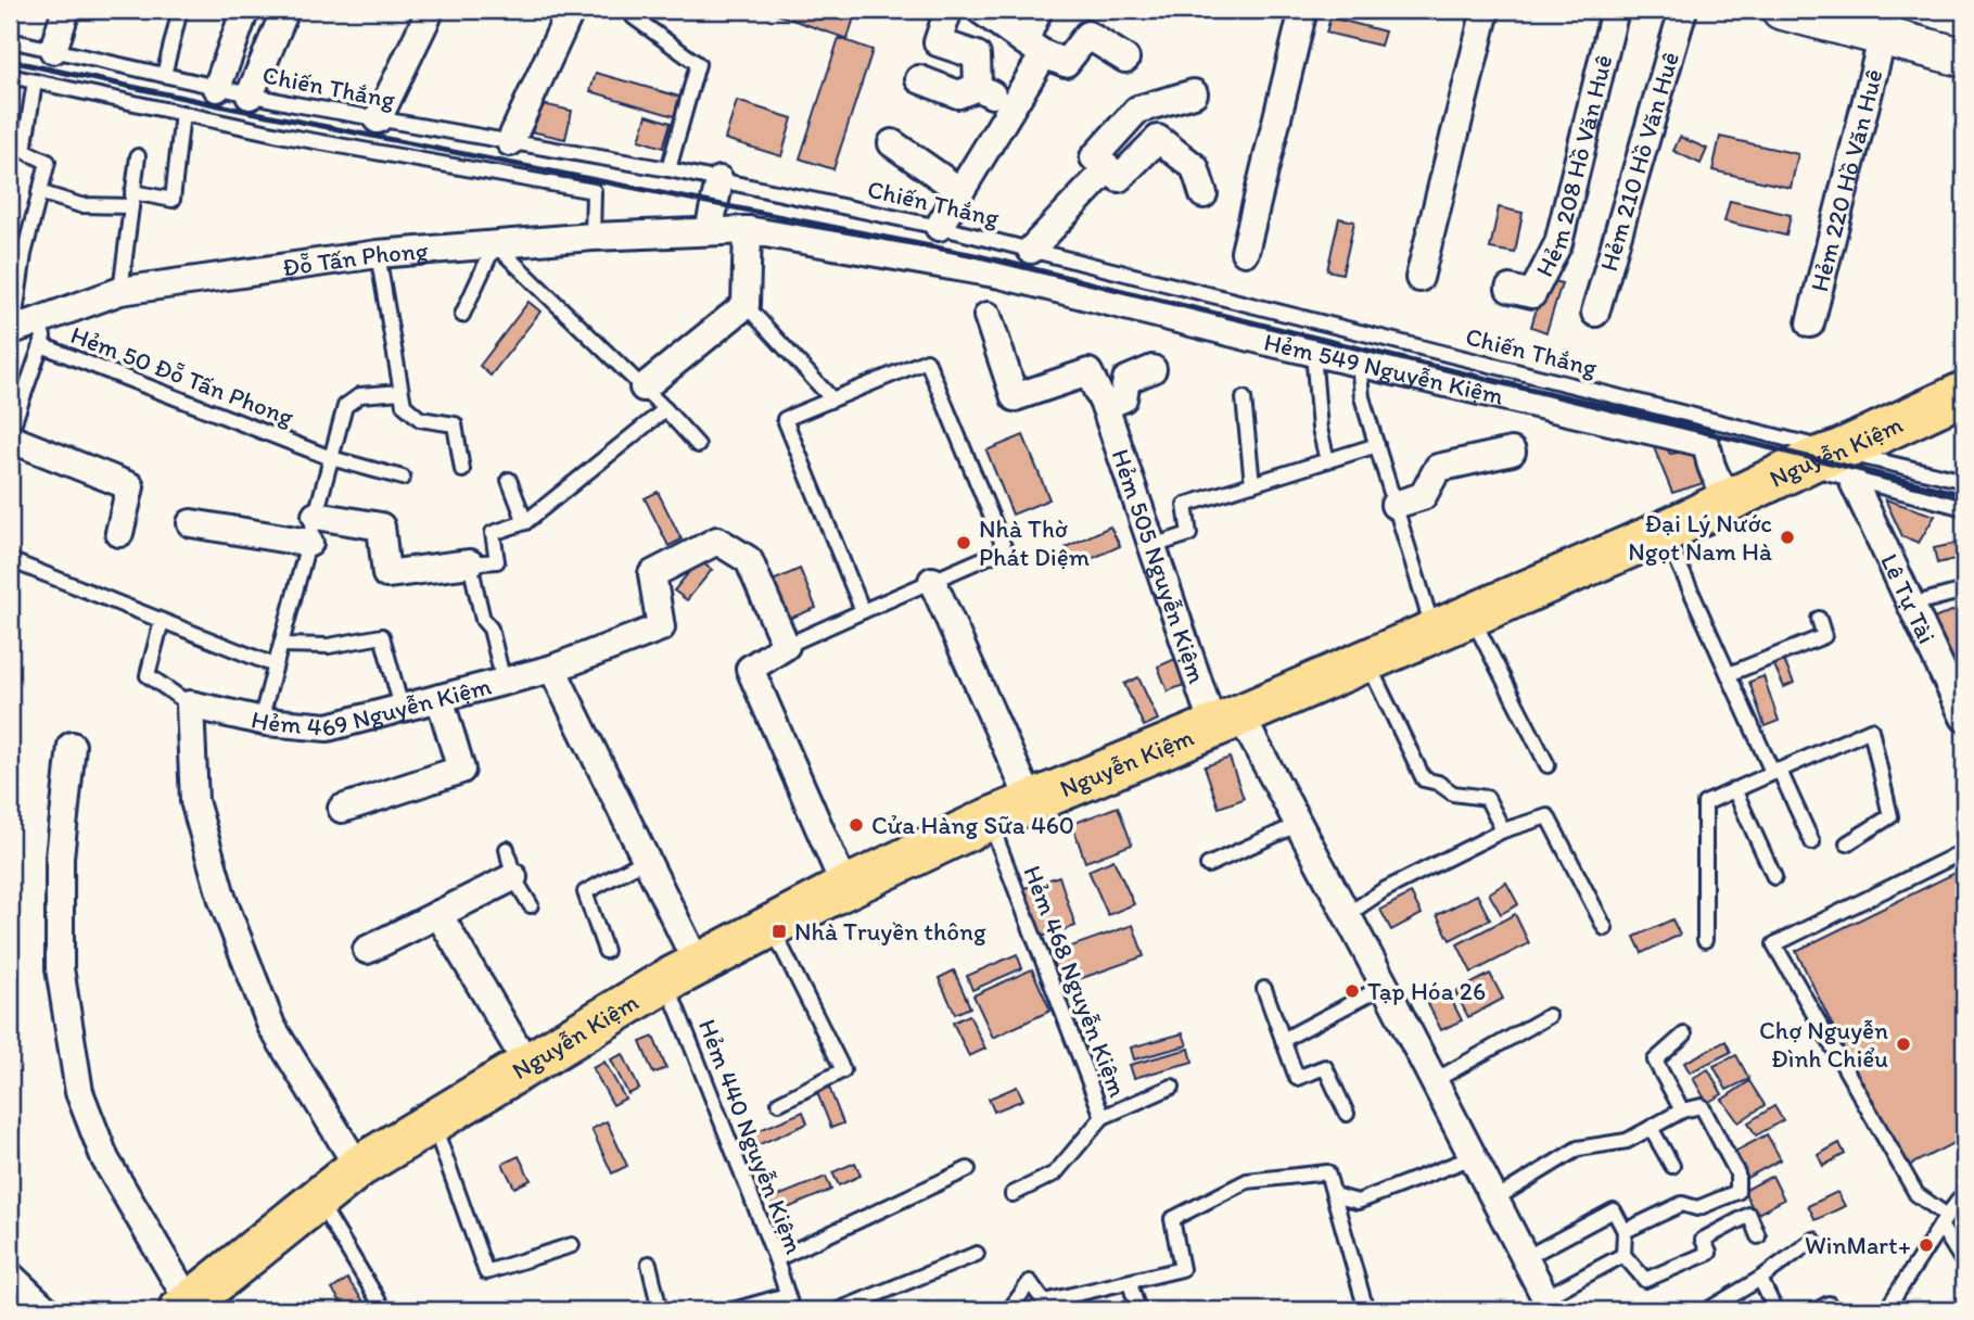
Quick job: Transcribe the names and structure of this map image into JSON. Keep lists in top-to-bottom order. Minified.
{"streets":{"main road":["Nguyễn Kiệm"],"street":["Hẻm 210 Hồ Văn Huê","Hẻm 208 Hồ Văn Huê","Hẻm 220 Hồ Văn Huê","Đỗ Tấn Phong","Hẻm 549 Nguyễn Kiệm","Hẻm 505 Nguyễn Kiệm","Lê Tự Tài","Hẻm 469 Nguyễn Kiệm"],"lane":["Chiến Thắng","Hẻm 50 Đỗ Tấn Phong","Hẻm 468 Nguyễn Kiệm","Hẻm 440 Nguyễn Kiệm"]},"crossings":[["Chiến Thắng","Nguyễn Kiệm"],["Chiến Thắng","Lê Tự Tài"],["Đỗ Tấn Phong","Hẻm 549 Nguyễn Kiệm"],["Đỗ Tấn Phong","Hẻm 50 Đỗ Tấn Phong"],["Hẻm 549 Nguyễn Kiệm","Nguyễn Kiệm"],["Nguyễn Kiệm","Hẻm 505 Nguyễn Kiệm"],["Nguyễn Kiệm","Lê Tự Tài"],["Nguyễn Kiệm","Hẻm 468 Nguyễn Kiệm"],["Nguyễn Kiệm","Hẻm 440 Nguyễn Kiệm"]],"places":{"other":["Đại Lý Nước Ngọt Nam Hà","Nhà Thờ Phát Diệm","Cửa Hàng Sữa 460","Tạp Hóa 26","Chợ Nguyễn Đình Chiểu","WinMart+"],"transit":["Nhà Truyền thông"]}}
